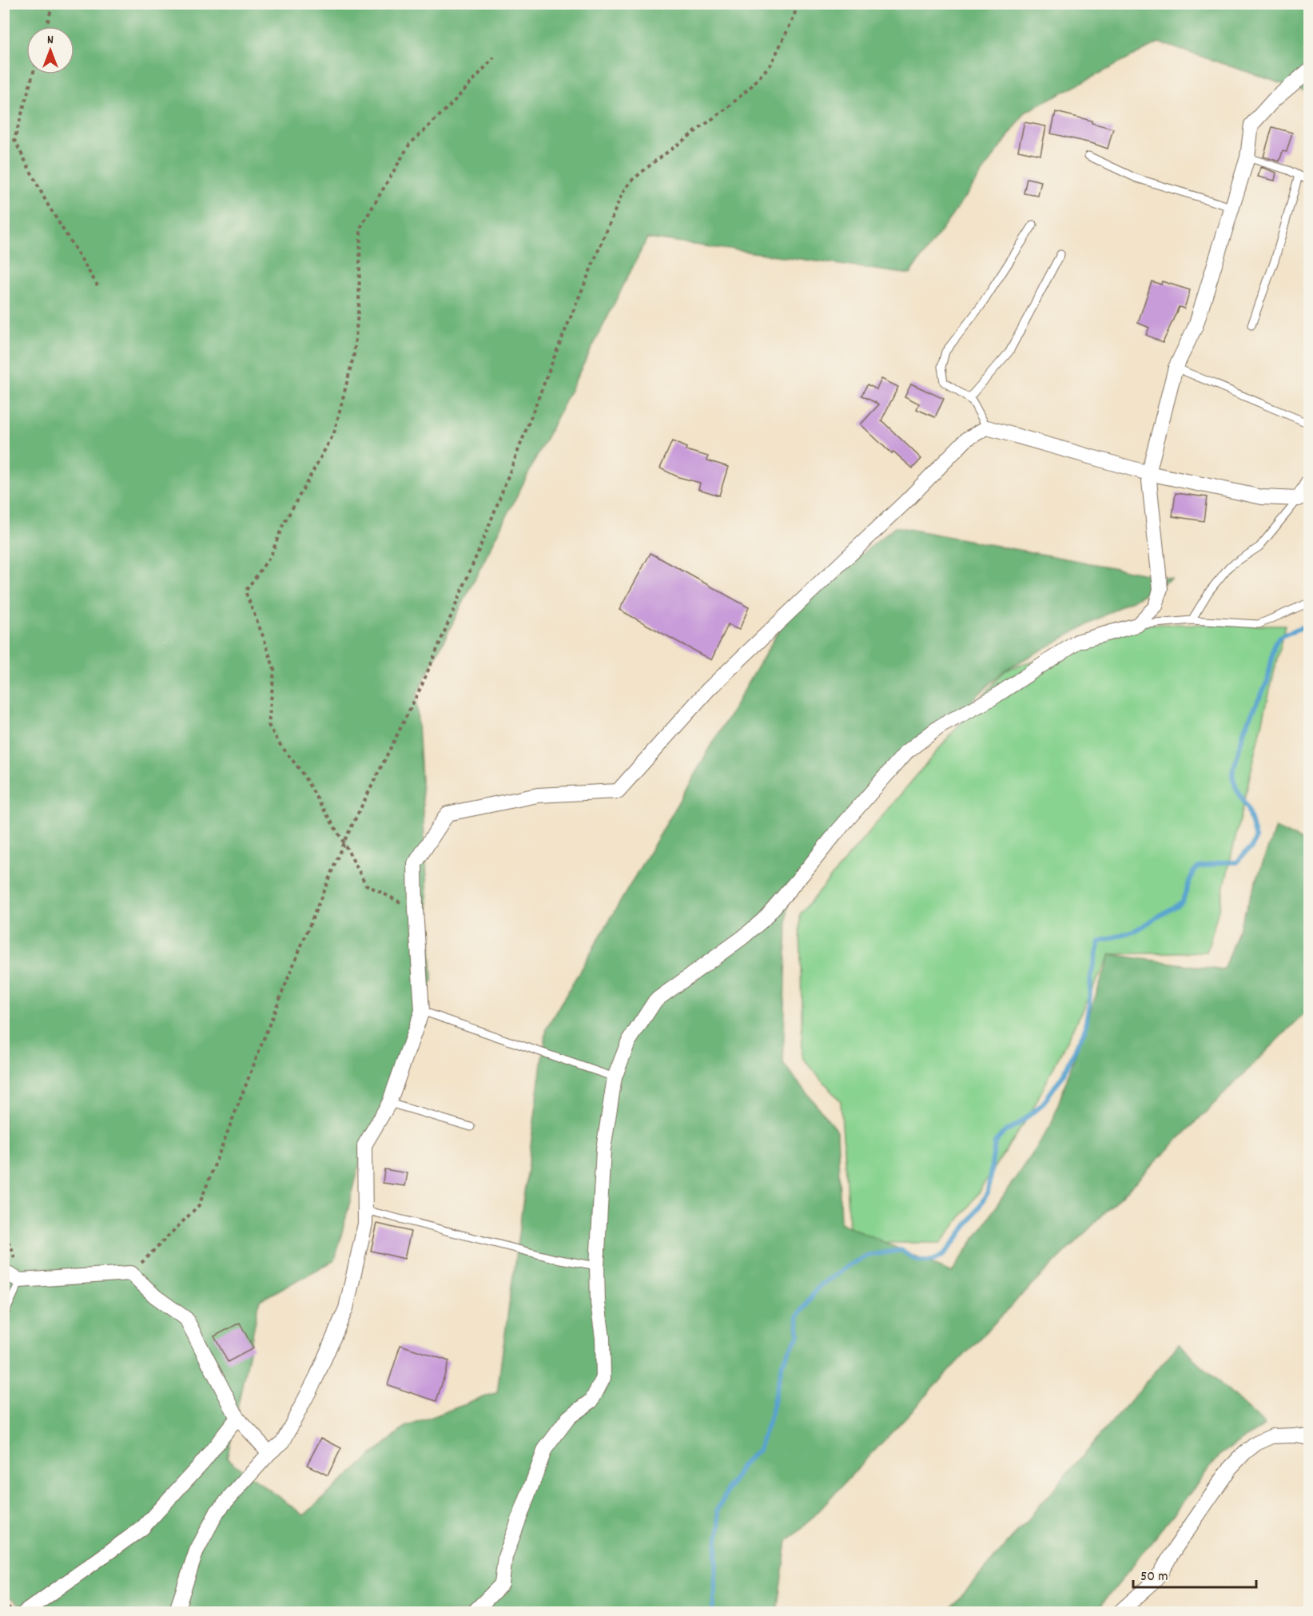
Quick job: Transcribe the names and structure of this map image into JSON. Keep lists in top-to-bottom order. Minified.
{"scale_bar":"50 m","north":"top"}
